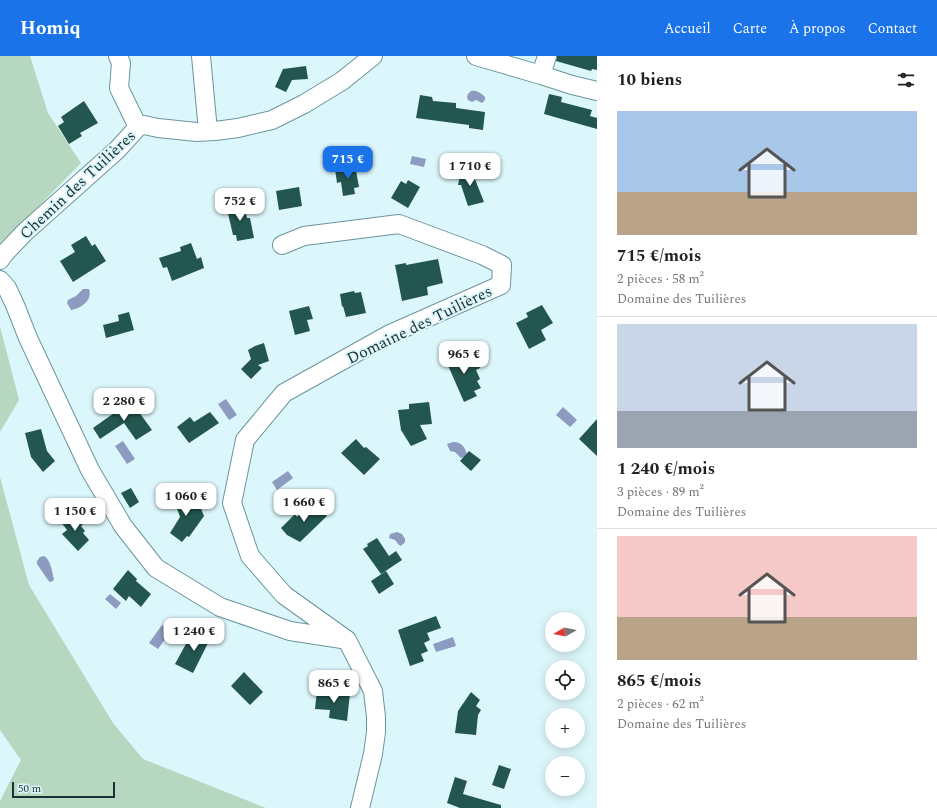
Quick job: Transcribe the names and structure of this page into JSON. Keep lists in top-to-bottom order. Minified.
{"streets":{"street":["Chemin des Tuilières","Domaine des Tuilières"]},"scale_bar":"50 m","north":"left","page":{"header":"Homiq","nav":["Accueil","Carte","À propos","Contact"],"heading":"10 biens","list":[{"name":"715 €/mois","note":"2 pièces · 58 m² · Domaine des Tuilières"},{"name":"1 240 €/mois","note":"3 pièces · 89 m² · Domaine des Tuilières"},{"name":"865 €/mois","note":"2 pièces · 62 m² · Domaine des Tuilières"}],"price":["715 €","1 710 €","752 €","965 €","2 280 €","1 060 €","1 660 €","1 150 €","1 240 €","865 €"],"map_buttons":["+","−"],"scale":"50 m"}}
